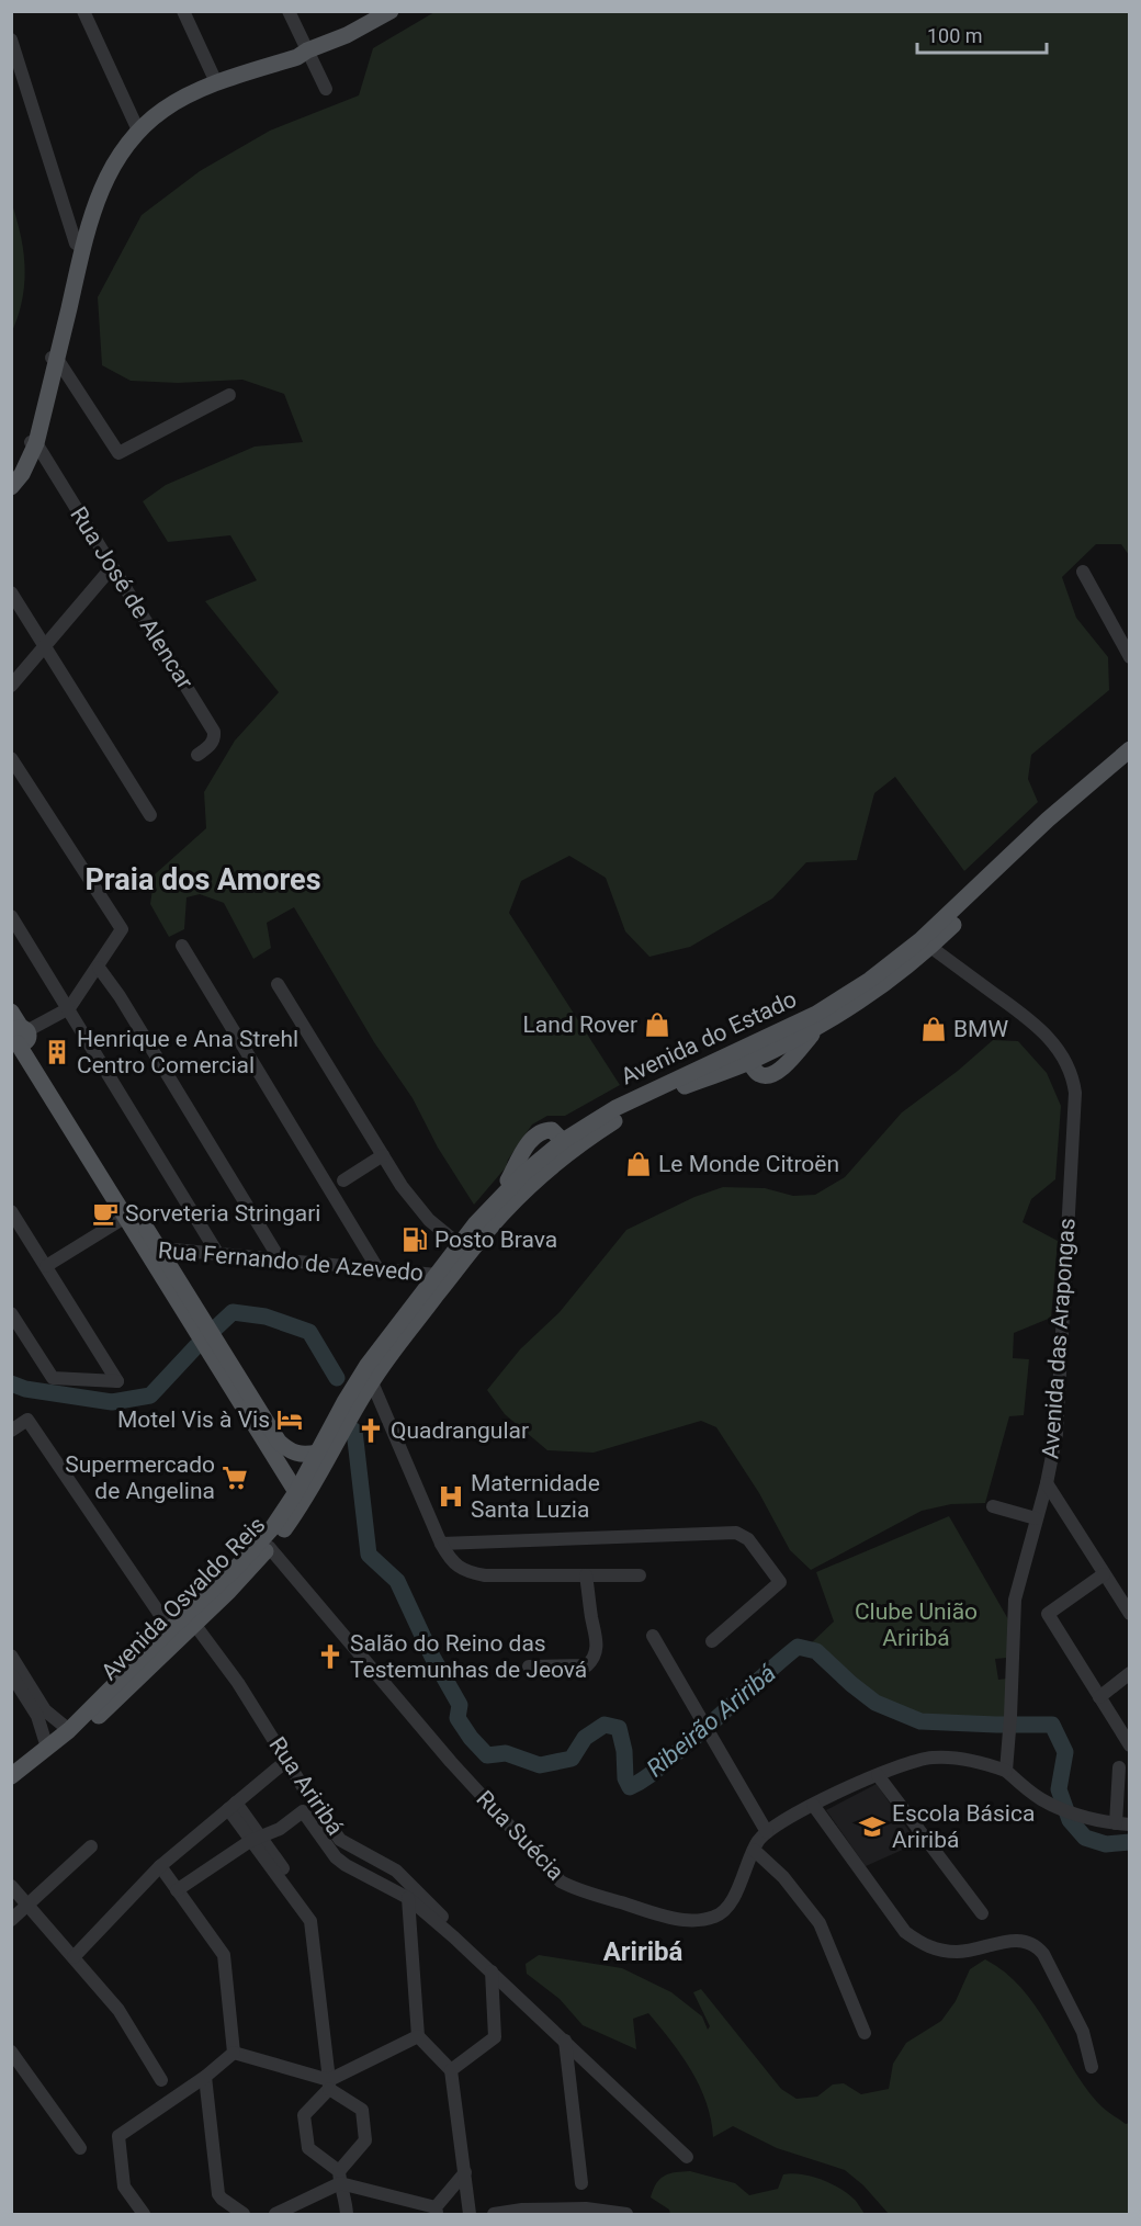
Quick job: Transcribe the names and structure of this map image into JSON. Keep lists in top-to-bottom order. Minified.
{"streets":{"main road":["Avenida do Estado","Avenida Osvaldo Reis"],"street":["Rua José de Alencar","Rua Fernando de Azevedo","Avenida das Arapongas","Rua Ariribá","Rua Suécia"]},"crossings":[["Avenida do Estado","Avenida das Arapongas"],["Avenida do Estado","Avenida Osvaldo Reis"],["Avenida das Arapongas","Rua Suécia"],["Avenida Osvaldo Reis","Rua Ariribá"],["Avenida Osvaldo Reis","Rua Suécia"]],"districts":["Praia dos Amores","Ariribá"],"water":["Ribeirão Ariribá"],"parks":["Clube União Ariribá"],"places":{"shop":["Land Rover","BMW","Le Monde Citroën"],"building":["Henrique e Ana Strehl Centro Comercial"],"cafe":["Sorveteria Stringari"],"fuel station":["Posto Brava"],"hotel":["Motel Vis à Vis"],"church":["Quadrangular","Salão do Reino das Testemunhas de Jeová"],"supermarket":["Supermercado de Angelina"],"hospital":["Maternidade Santa Luzia"],"school or university":["Escola Básica Ariribá"]},"scale_bar":"100 m"}
